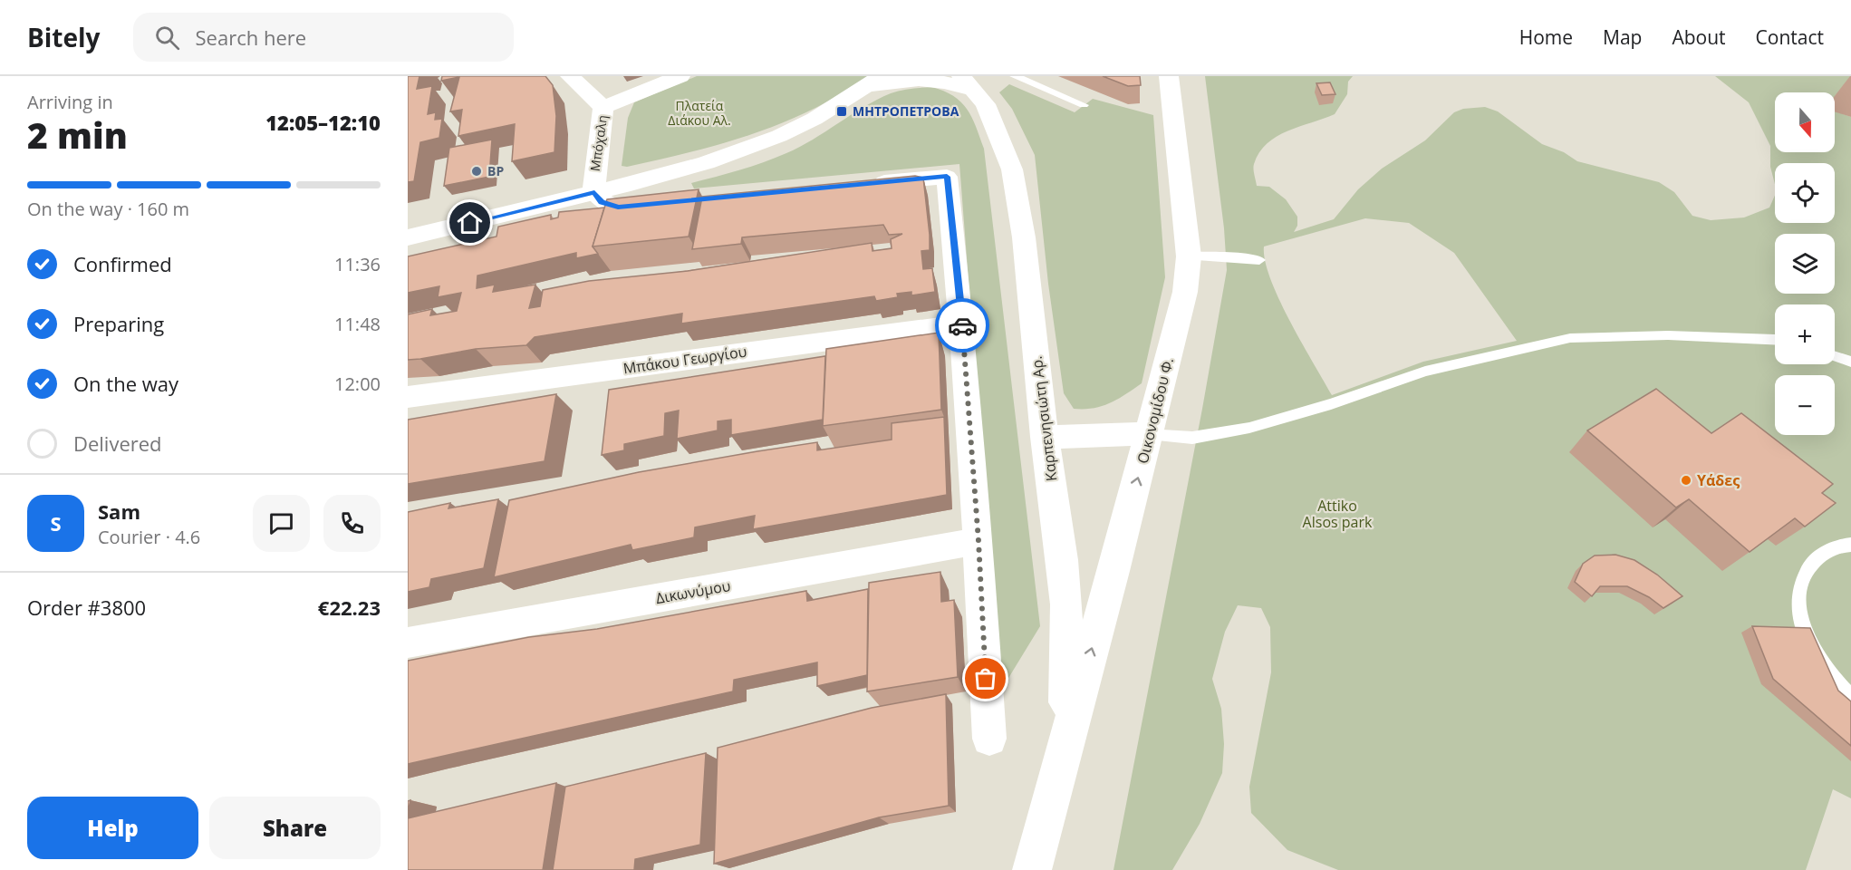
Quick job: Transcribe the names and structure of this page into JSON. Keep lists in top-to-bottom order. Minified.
{"streets":{"street":["Μπόχαλη","Μπάκου Γεωργίου","Οικονομίδου Φ.","Καρπενησιώτη Αρ.","Δικωνύμου"]},"crossings":[["Οικονομίδου Φ.","Καρπενησιώτη Αρ."]],"parks":["Πλατεία Διάκου Αλ.","Attiko Alsos park"],"places":{"transit":["ΜΗΤΡΟΠΕΤΡΟΒΑ"],"other":["BP","Υάδες"]},"north":"bottom","page":{"header":"Bitely","search":"Search here","nav":["Home","Map","About","Contact"],"heading":["2 min","Arriving in","12:05–12:10"],"panel":["Sam","Courier · 4.6","Order #3800","€22.23"],"map_buttons":["+","−"],"bar":"On the way · 160 m","list":[["Confirmed","11:36"],["Preparing","11:48"],["On the way","12:00"],"Delivered"],"round":"S","buttons":["Help","Share"]}}
